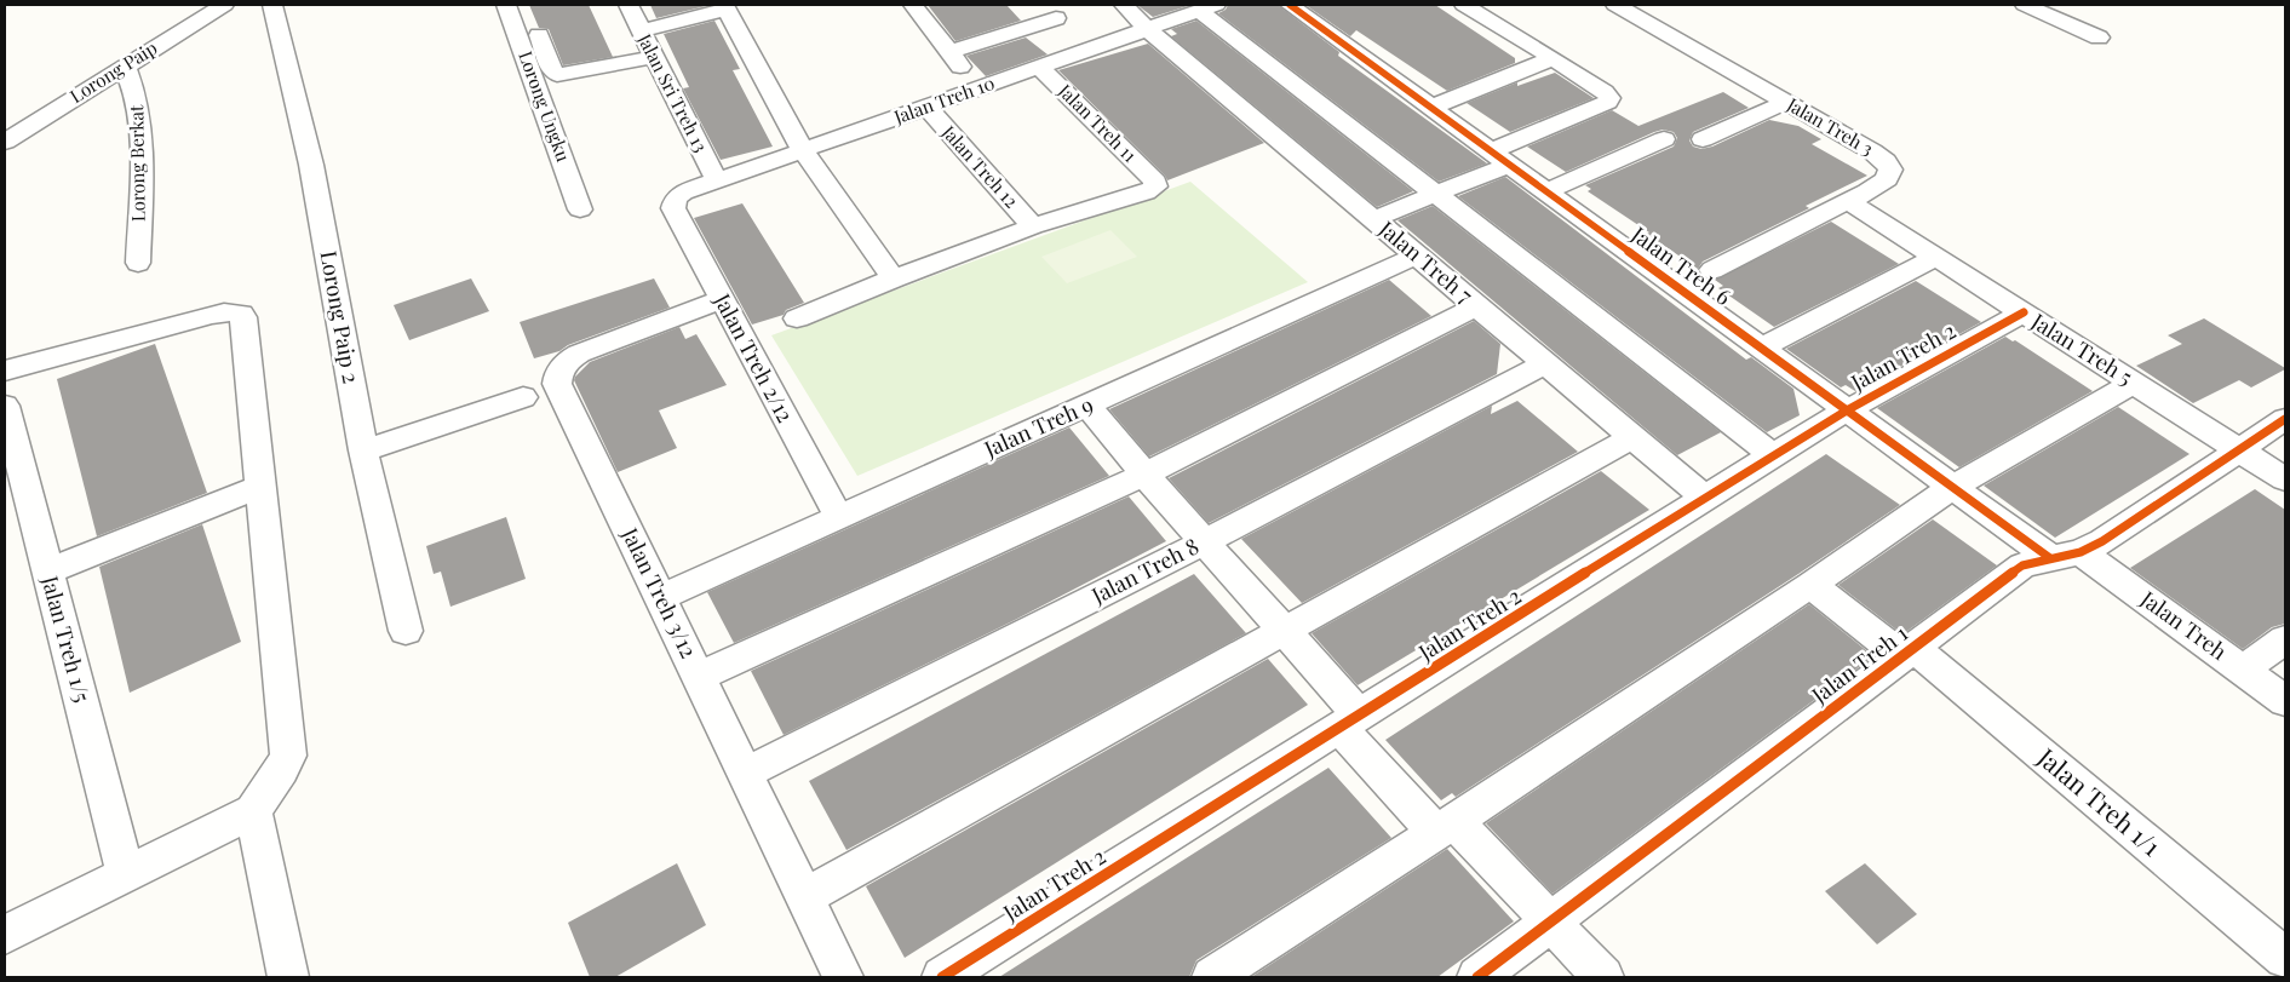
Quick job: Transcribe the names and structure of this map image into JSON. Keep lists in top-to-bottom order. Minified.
{"streets":{"street":["Lorong Paip","Jalan Sri Treh 13","Jalan Treh 10","Lorong Ungku","Jalan Treh 11","Jalan Treh 3","Lorong Berkat","Jalan Treh 12","Jalan Treh 7","Jalan Treh 6","Lorong Paip 2","Jalan Treh 5","Jalan Treh 2","Jalan Treh 2/12","Jalan Treh 9","Jalan Treh 8","Jalan Treh 3/12","Jalan Treh","Jalan Treh 1/5","Jalan Treh 1","Jalan Treh 1/1"]},"crossings":[["Lorong Paip","Lorong Berkat"],["Jalan Sri Treh 13","Jalan Treh 10"],["Jalan Treh 10","Jalan Treh 11"],["Jalan Treh 10","Jalan Treh 12"],["Jalan Treh 10","Jalan Treh 7"],["Jalan Treh 10","Jalan Treh 2/12"],["Jalan Treh 11","Jalan Treh 12"],["Jalan Treh 3","Jalan Treh 5"],["Jalan Treh 7","Jalan Treh 2"],["Jalan Treh 7","Jalan Treh 9"],["Jalan Treh 7","Jalan Treh 8"],["Jalan Treh 6","Jalan Treh 2"],["Jalan Treh 6","Jalan Treh"],["Jalan Treh 6","Jalan Treh 1"],["Jalan Treh 5","Jalan Treh 2"],["Jalan Treh 5","Jalan Treh 1"],["Jalan Treh 2/12","Jalan Treh 9"],["Jalan Treh 2/12","Jalan Treh 3/12"],["Jalan Treh 9","Jalan Treh 3/12"],["Jalan Treh 8","Jalan Treh 3/12"],["Jalan Treh","Jalan Treh 1"],["Jalan Treh 1","Jalan Treh 1/1"]]}
